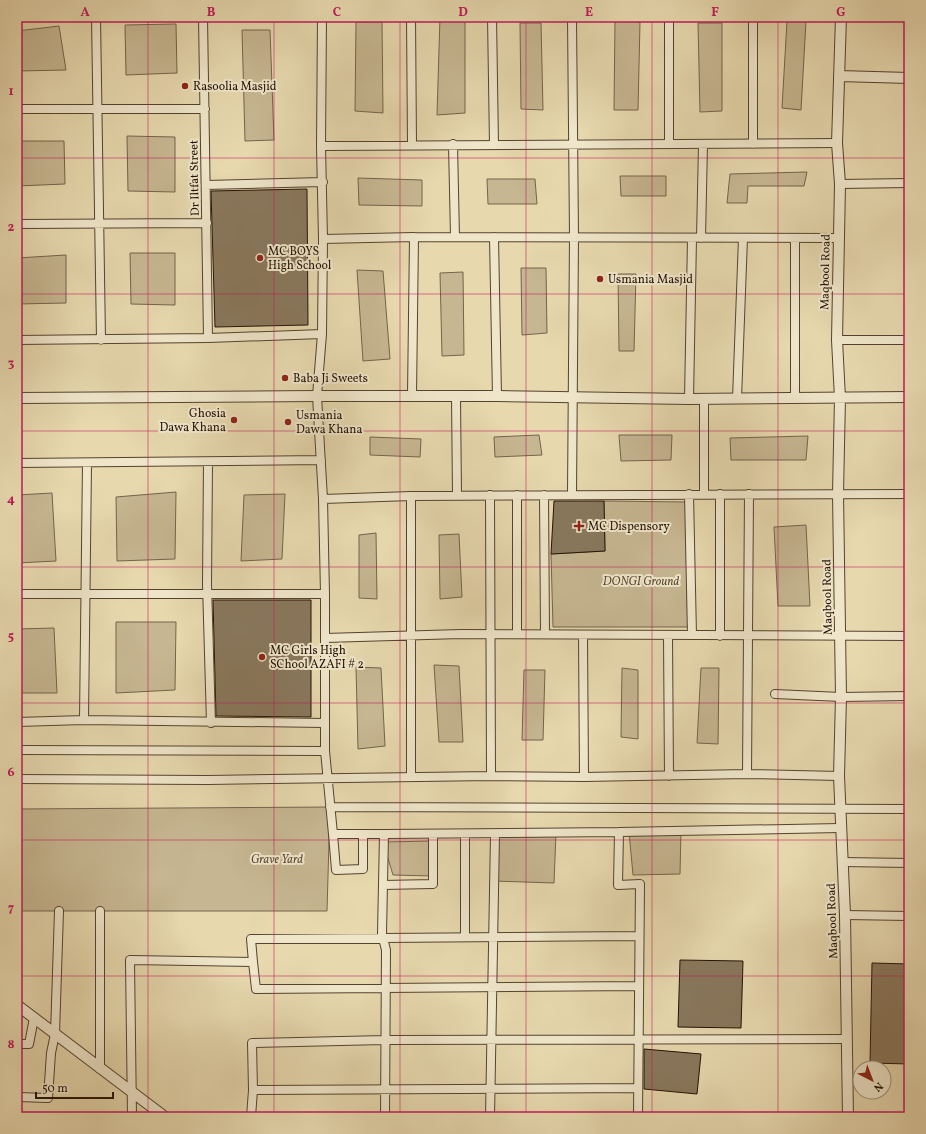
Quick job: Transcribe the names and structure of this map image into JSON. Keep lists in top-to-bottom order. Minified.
{"streets":{"street":["Dr Iltfat Street","Maqbool Road"]},"parks":["DONGI Ground","Grave Yard"],"places":{"other":["Rasoolia Masjid","MC BOYS High School","Usmania Masjid","Baba Ji Sweets","Ghosia Dawa Khana","Usmania Dawa Khana","MC Girls High SChool AZAFI # 2"],"health":["MC Dispensory"]},"scale_bar":"50 m","north":"bottom right","grid":{"columns":["A","B","C","D","E","F","G"],"rows":["1","2","3","4","5","6","7","8"]}}
